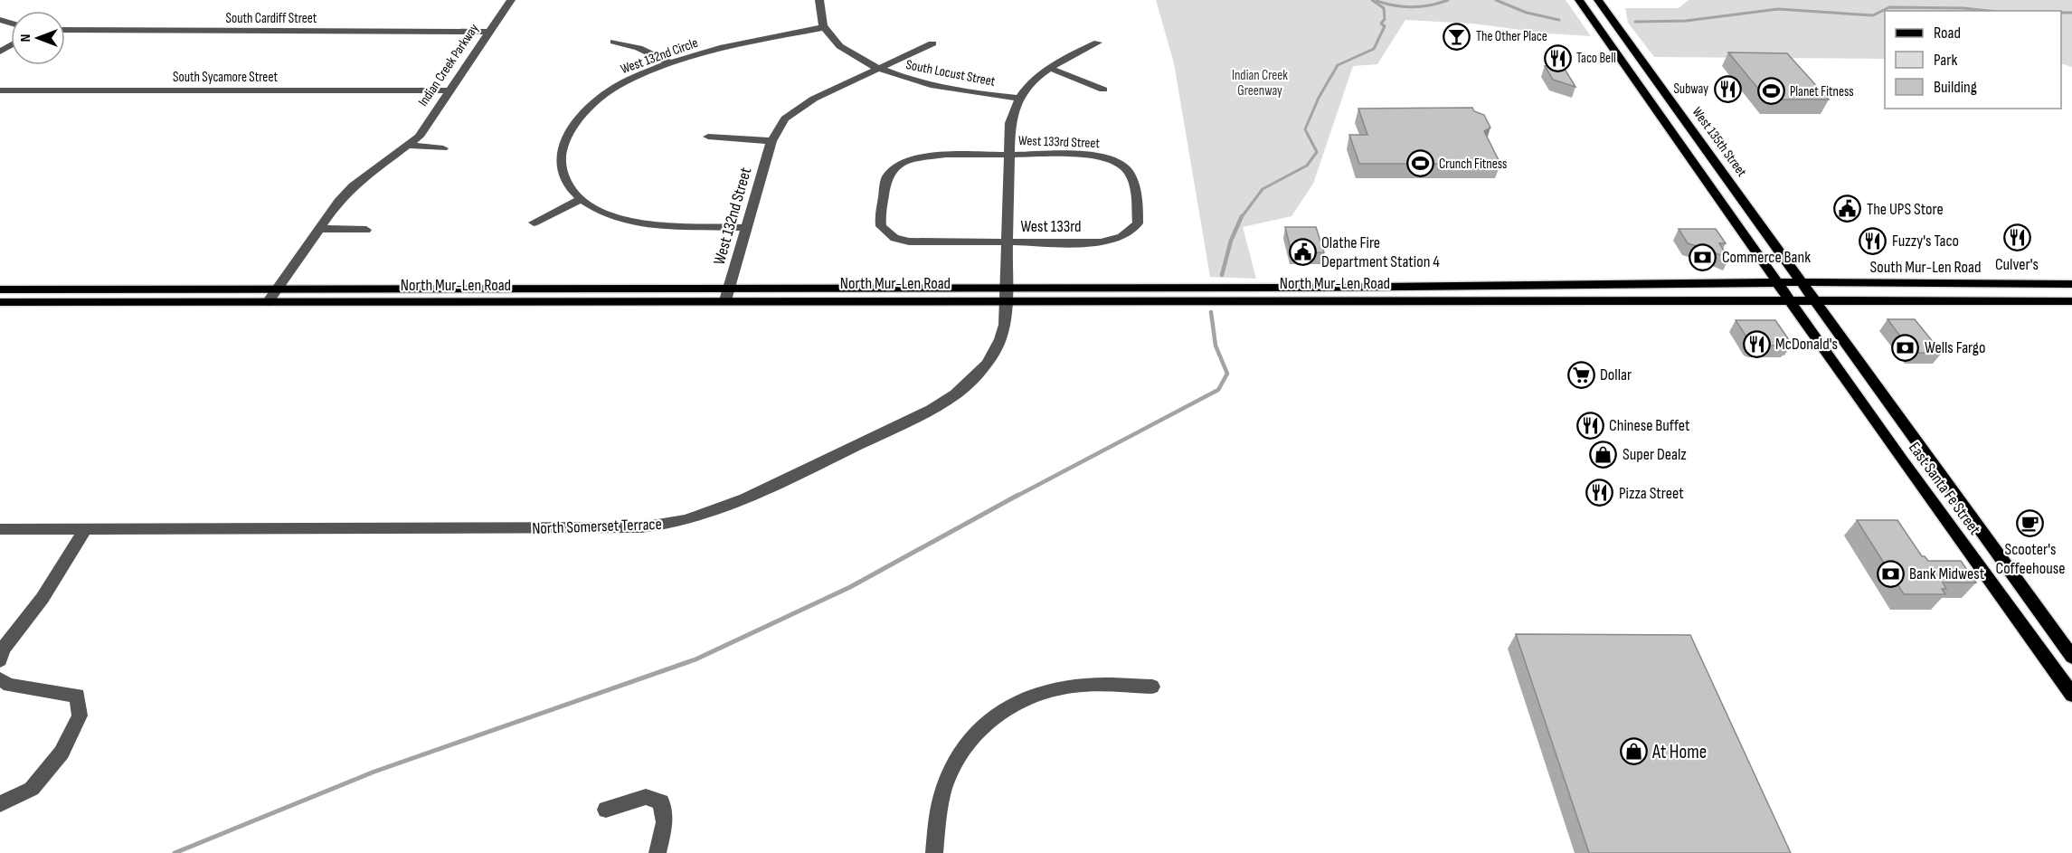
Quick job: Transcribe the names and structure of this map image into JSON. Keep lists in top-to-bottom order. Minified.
{"streets":{"main road":["West 135th Street","South Mur-Len Road","North Mur-Len Road","East Santa Fe Street"],"street":["South Cardiff Street","West 132nd Circle","Indian Creek Parkway","South Locust Street","South Sycamore Street","West 133rd Street","West 132nd Street","West 133rd","North Somerset Terrace"]},"crossings":[["South Cardiff Street","Indian Creek Parkway"],["West 132nd Circle","West 132nd Street"],["Indian Creek Parkway","South Sycamore Street"],["Indian Creek Parkway","North Mur-Len Road"],["South Locust Street","West 133rd Street"],["South Locust Street","West 132nd Street"],["West 133rd Street","West 133rd"],["West 133rd Street","North Mur-Len Road"],["West 133rd Street","North Somerset Terrace"],["West 135th Street","South Mur-Len Road"],["West 135th Street","North Mur-Len Road"],["West 135th Street","East Santa Fe Street"],["West 132nd Street","North Mur-Len Road"],["South Mur-Len Road","North Mur-Len Road"],["North Mur-Len Road","East Santa Fe Street"],["North Mur-Len Road","North Somerset Terrace"]],"parks":["Indian Creek Greenway"],"places":{"bar":["The Other Place"],"restaurant":["Taco Bell","Subway","Culver's","Fuzzy's Taco","McDonald's","Chinese Buffet","Pizza Street"],"sports":["Planet Fitness","Crunch Fitness"],"public building":["The UPS Store","Olathe Fire Department Station 4"],"bank":["Commerce Bank","Wells Fargo","Bank Midwest"],"supermarket":["Dollar"],"shop":["Super Dealz","At Home"],"cafe":["Scooter's Coffeehouse"]},"legend":["Road","Park","Building"],"north":"left"}
